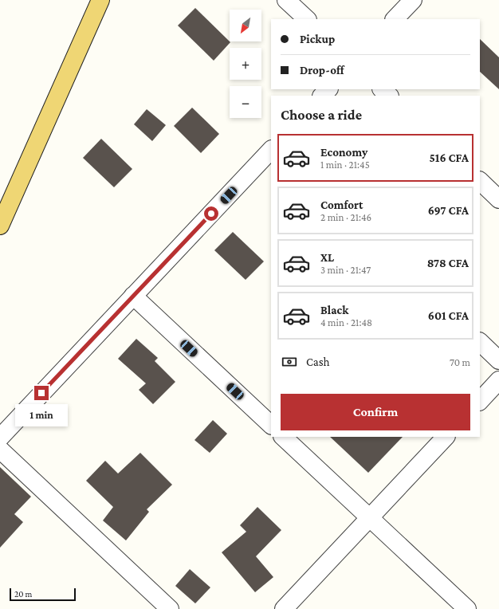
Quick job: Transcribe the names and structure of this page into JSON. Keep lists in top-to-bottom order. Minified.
{"scale_bar":"20 m","north":"bottom left","page":{"map_buttons":["+","−"],"banner":["Pickup","Drop-off"],"heading":"Choose a ride","list":[{"name":"Economy","note":"1 min · 21:45","value":"516 CFA"},{"name":"Comfort","note":"2 min · 21:46","value":"697 CFA"},{"name":"XL","note":"3 min · 21:47","value":"878 CFA"},{"name":"Black","note":"4 min · 21:48","value":"601 CFA"}],"pay":["Cash","70 m"],"buttons":"Confirm","bubble":"1 min","scale":"20 m"}}
